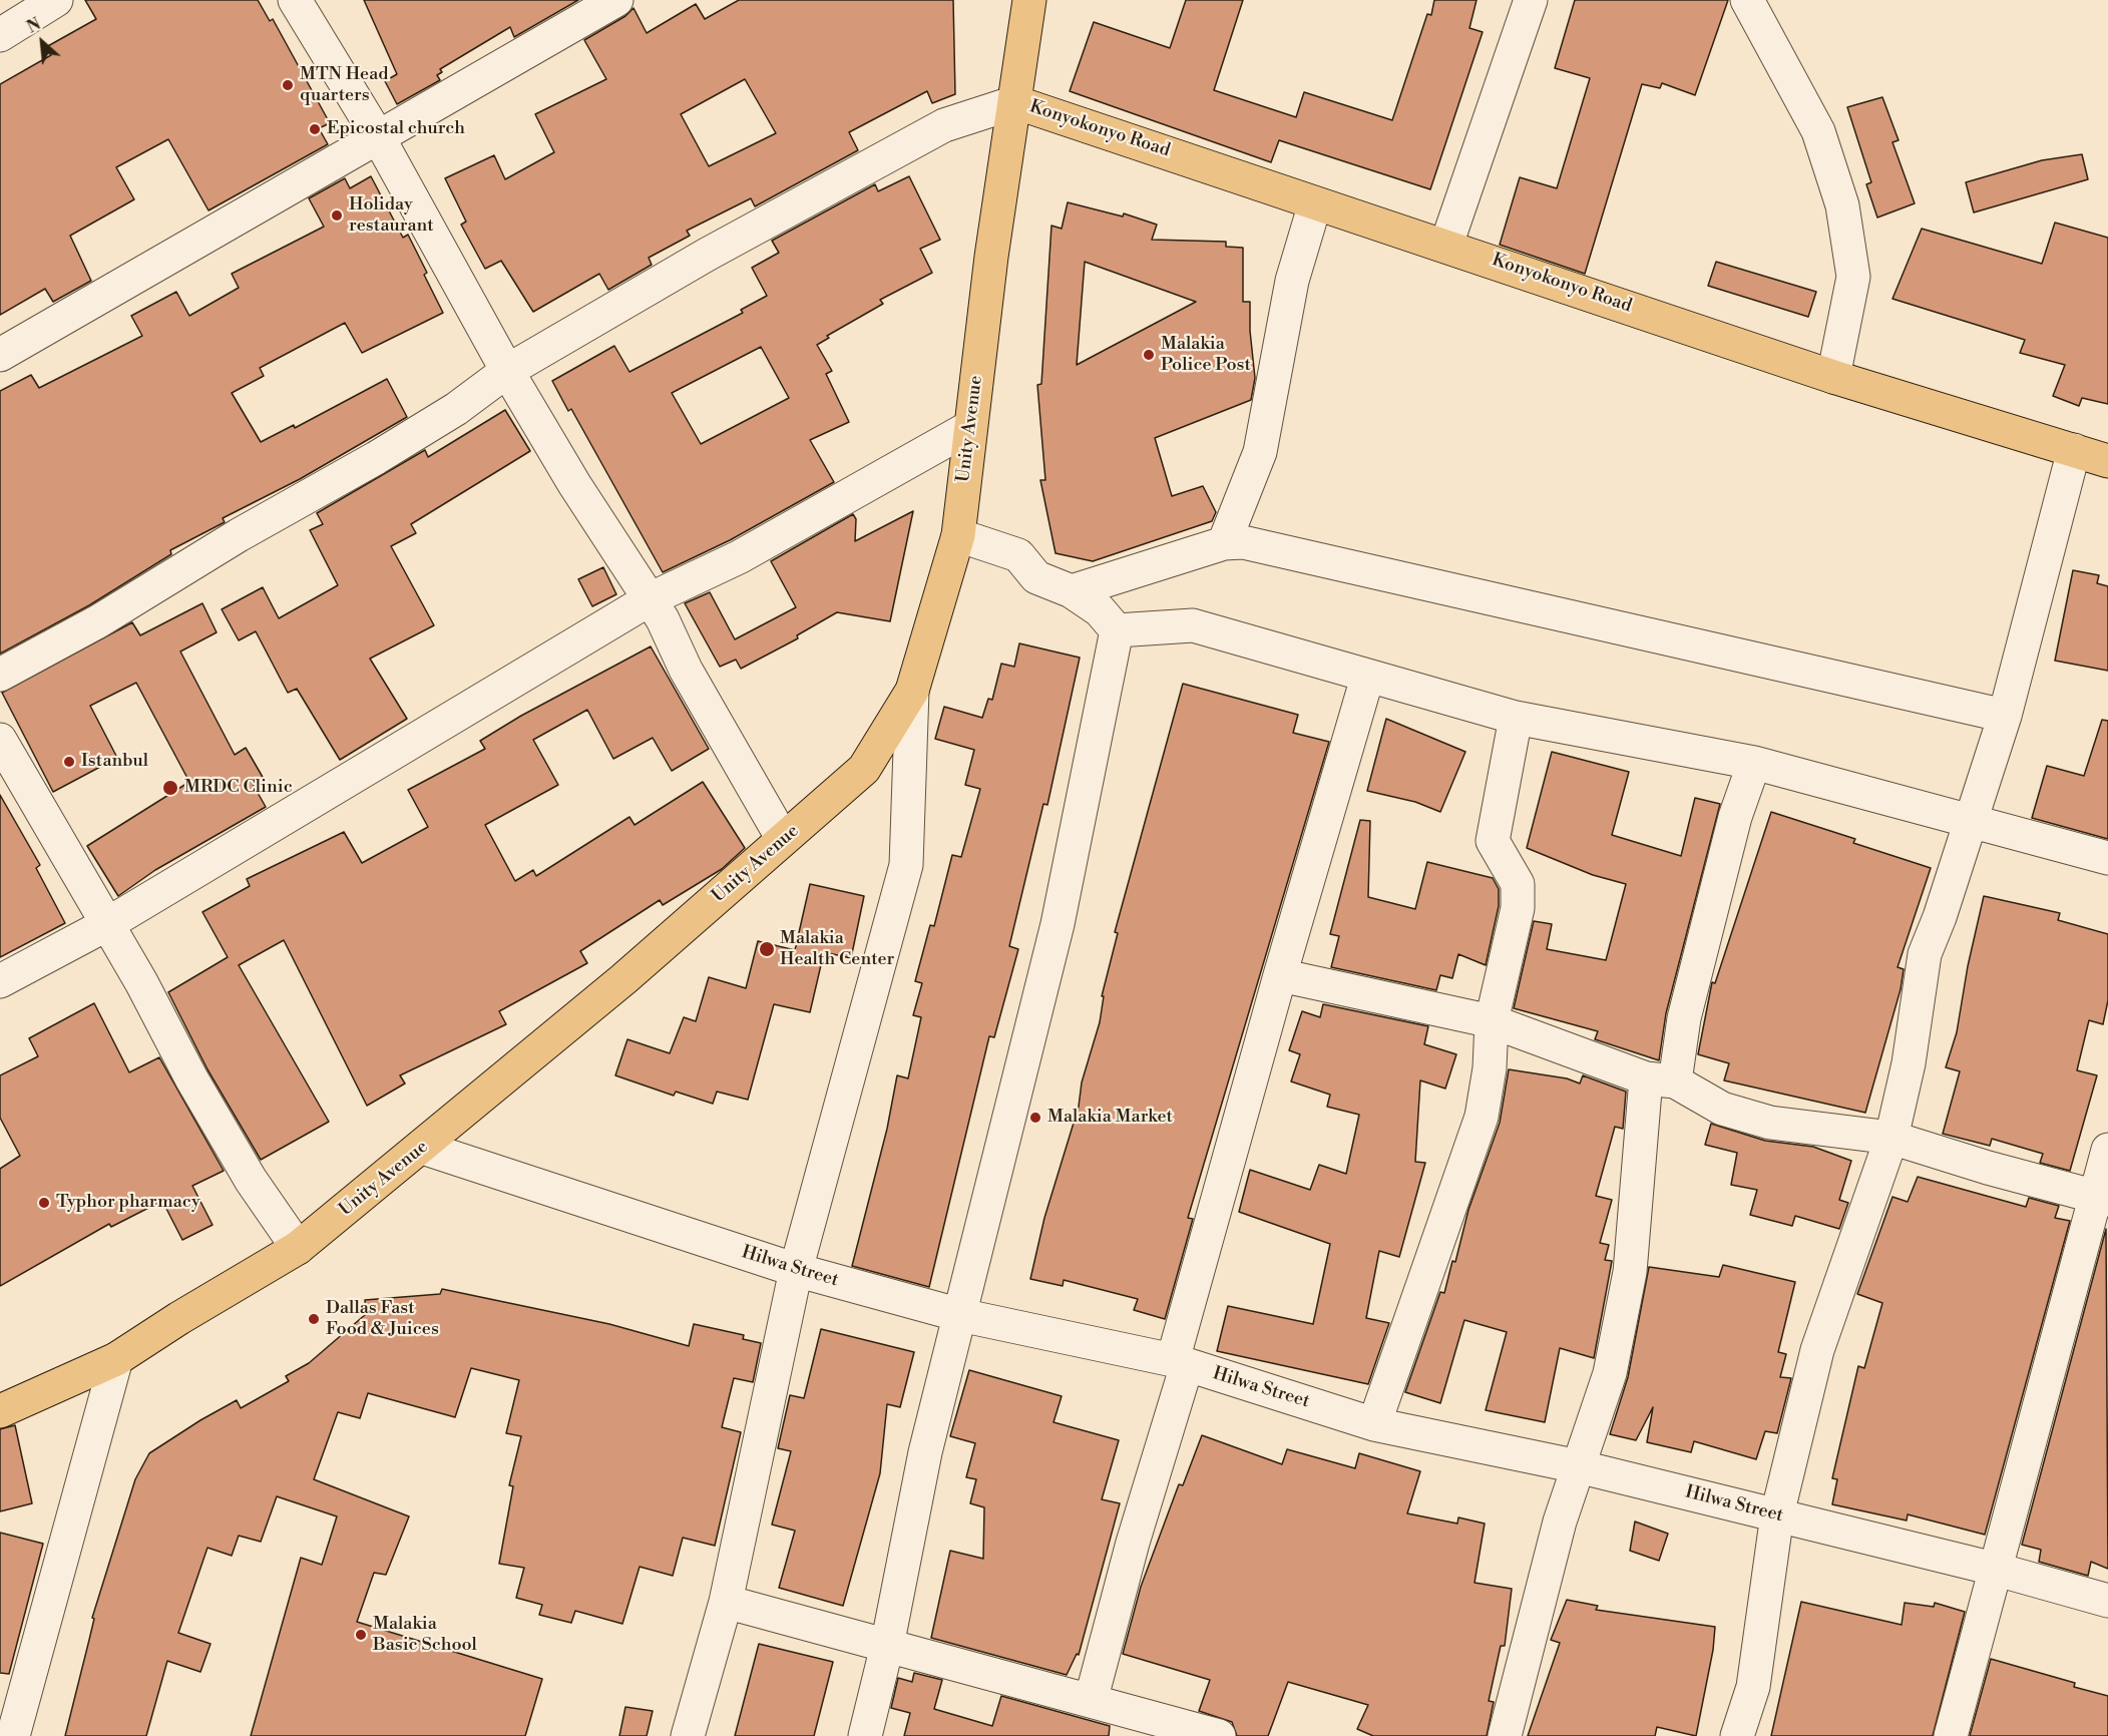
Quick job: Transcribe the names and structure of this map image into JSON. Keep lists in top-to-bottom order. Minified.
{"streets":{"main road":["Konyokonyo Road","Unity Avenue"],"street":["Hilwa Street"]},"crossings":[["Konyokonyo Road","Unity Avenue"],["Unity Avenue","Hilwa Street"]],"places":["MTN Head quarters","Epicostal church","Holiday restaurant","Malakia Police Post","Istanbul","MRDC Clinic","Malakia Health Center","Malakia Market","Typhor pharmacy","Dallas Fast Food & Juices","Malakia Basic School"],"north":"top left"}
